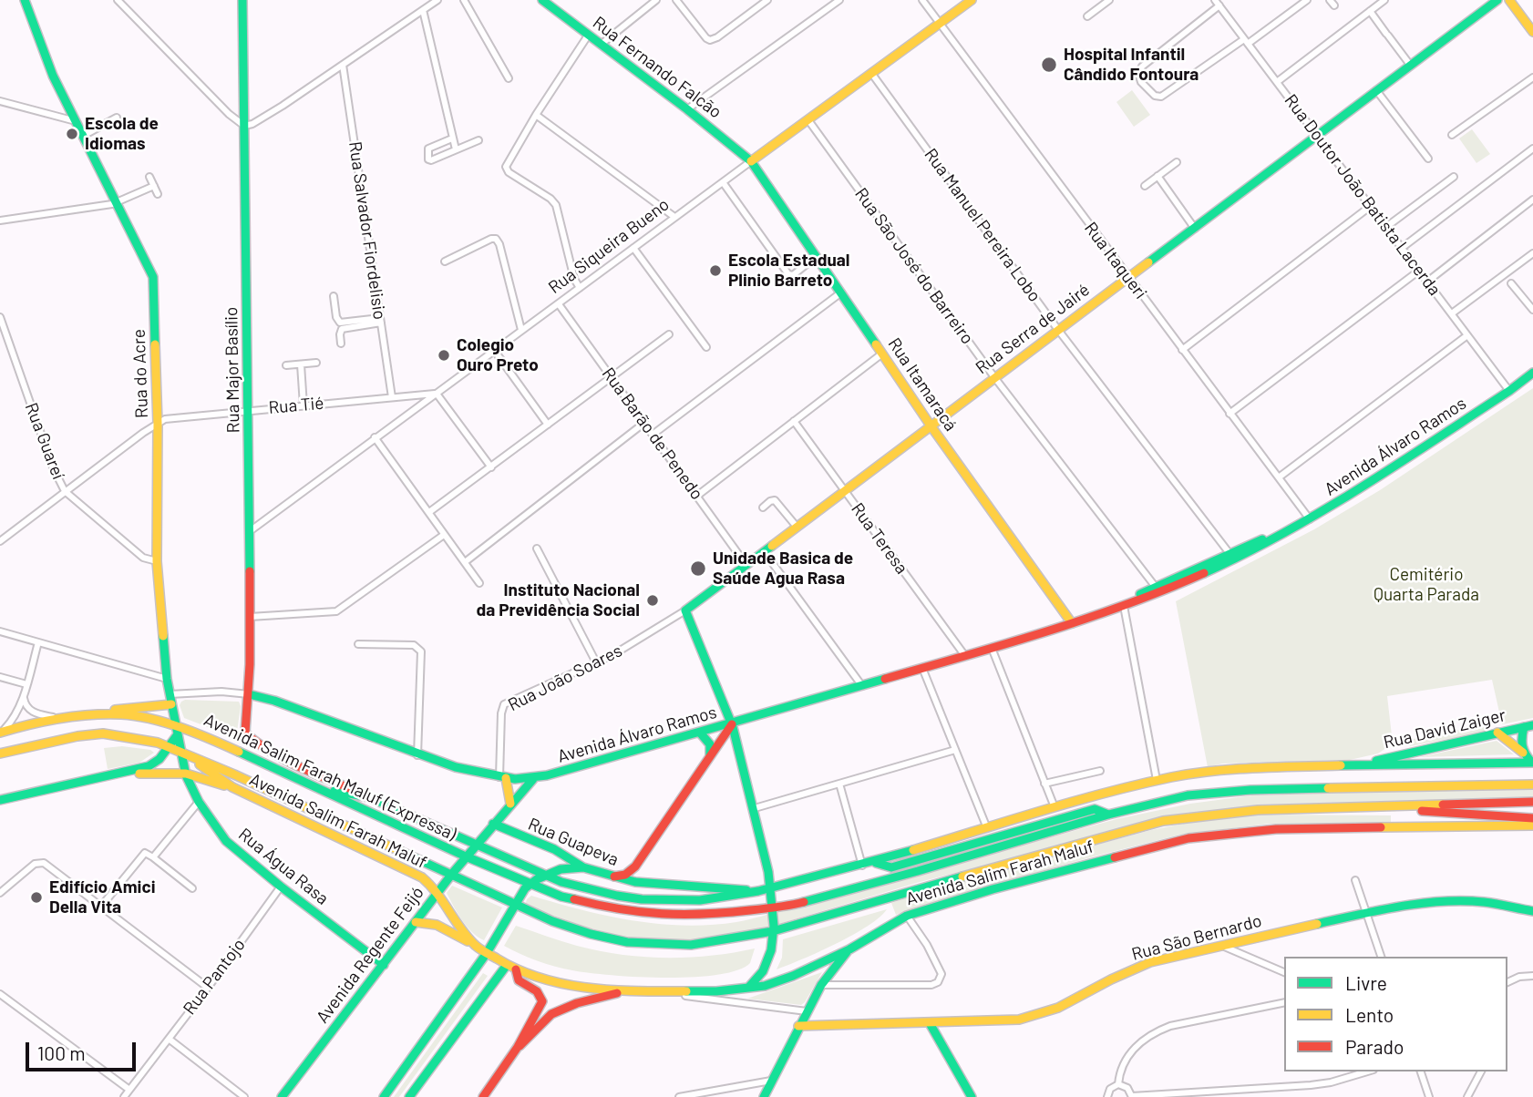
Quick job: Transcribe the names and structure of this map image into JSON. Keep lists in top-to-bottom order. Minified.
{"streets":{"main road":["Rua Fernando Falcão","Rua Siqueira Bueno","Rua Serra de Jairé","Rua Major Basílio","Rua do Acre","Rua Itamaracá","Avenida Álvaro Ramos","Rua David Zaiger","Avenida Salim Farah Maluf (Expressa)","Avenida Salim Farah Maluf","Rua Guapeva","Rua Água Rasa","Rua São Bernardo","Avenida Regente Feijó"],"street":["Rua Doutor João Batista Lacerda","Rua Manuel Pereira Lobo","Rua Salvador Fiordelisio","Rua Itaqueri","Rua São José do Barreiro","Rua Tié","Rua Barão de Penedo","Rua Guareí","Rua Teresa","Rua João Soares","Rua Pantojo"]},"crossings":[["Rua Fernando Falcão","Rua Siqueira Bueno"],["Rua Fernando Falcão","Rua Itamaracá"],["Rua Doutor João Batista Lacerda","Rua Serra de Jairé"],["Rua Doutor João Batista Lacerda","Avenida Álvaro Ramos"],["Rua Manuel Pereira Lobo","Rua Siqueira Bueno"],["Rua Manuel Pereira Lobo","Rua Serra de Jairé"],["Rua Manuel Pereira Lobo","Avenida Álvaro Ramos"],["Rua Salvador Fiordelisio","Rua Tié"],["Rua Siqueira Bueno","Rua Itaqueri"],["Rua Siqueira Bueno","Rua São José do Barreiro"],["Rua Siqueira Bueno","Rua Major Basílio"],["Rua Siqueira Bueno","Rua Itamaracá"],["Rua Siqueira Bueno","Rua Tié"],["Rua Siqueira Bueno","Rua Barão de Penedo"],["Rua Itaqueri","Rua Serra de Jairé"],["Rua Itaqueri","Avenida Álvaro Ramos"],["Rua São José do Barreiro","Rua Serra de Jairé"],["Rua São José do Barreiro","Avenida Álvaro Ramos"],["Rua Serra de Jairé","Rua Itamaracá"],["Rua Serra de Jairé","Rua Barão de Penedo"],["Rua Serra de Jairé","Rua Teresa"],["Rua Serra de Jairé","Rua João Soares"],["Rua Major Basílio","Rua Tié"],["Rua Major Basílio","Avenida Álvaro Ramos"],["Rua Major Basílio","Avenida Salim Farah Maluf"],["Rua do Acre","Rua Tié"],["Rua do Acre","Rua Guareí"],["Rua do Acre","Avenida Álvaro Ramos"],["Rua do Acre","Avenida Salim Farah Maluf (Expressa)"],["Rua do Acre","Avenida Salim Farah Maluf"],["Rua do Acre","Rua Água Rasa"],["Rua Itamaracá","Avenida Álvaro Ramos"],["Avenida Álvaro Ramos","Rua Teresa"],["Avenida Álvaro Ramos","Rua João Soares"],["Avenida Álvaro Ramos","Avenida Regente Feijó"],["Rua David Zaiger","Avenida Salim Farah Maluf"],["Avenida Salim Farah Maluf (Expressa)","Avenida Salim Farah Maluf"],["Avenida Salim Farah Maluf (Expressa)","Avenida Regente Feijó"],["Avenida Salim Farah Maluf","Rua Guapeva"],["Avenida Salim Farah Maluf","Avenida Regente Feijó"],["Rua Guapeva","Avenida Regente Feijó"],["Rua Água Rasa","Avenida Regente Feijó"],["Rua Água Rasa","Rua Pantojo"]],"parks":["Cemitério Quarta Parada"],"places":["Hospital Infantil Cândido Fontoura","Escola de Idiomas","Escola Estadual Plinio Barreto","Colegio Ouro Preto","Unidade Basica de Saúde Agua Rasa","Instituto Nacional da Previdência Social","Edifício Amici Della Vita"],"legend":["Livre","Lento","Parado"],"scale_bar":"100 m"}
